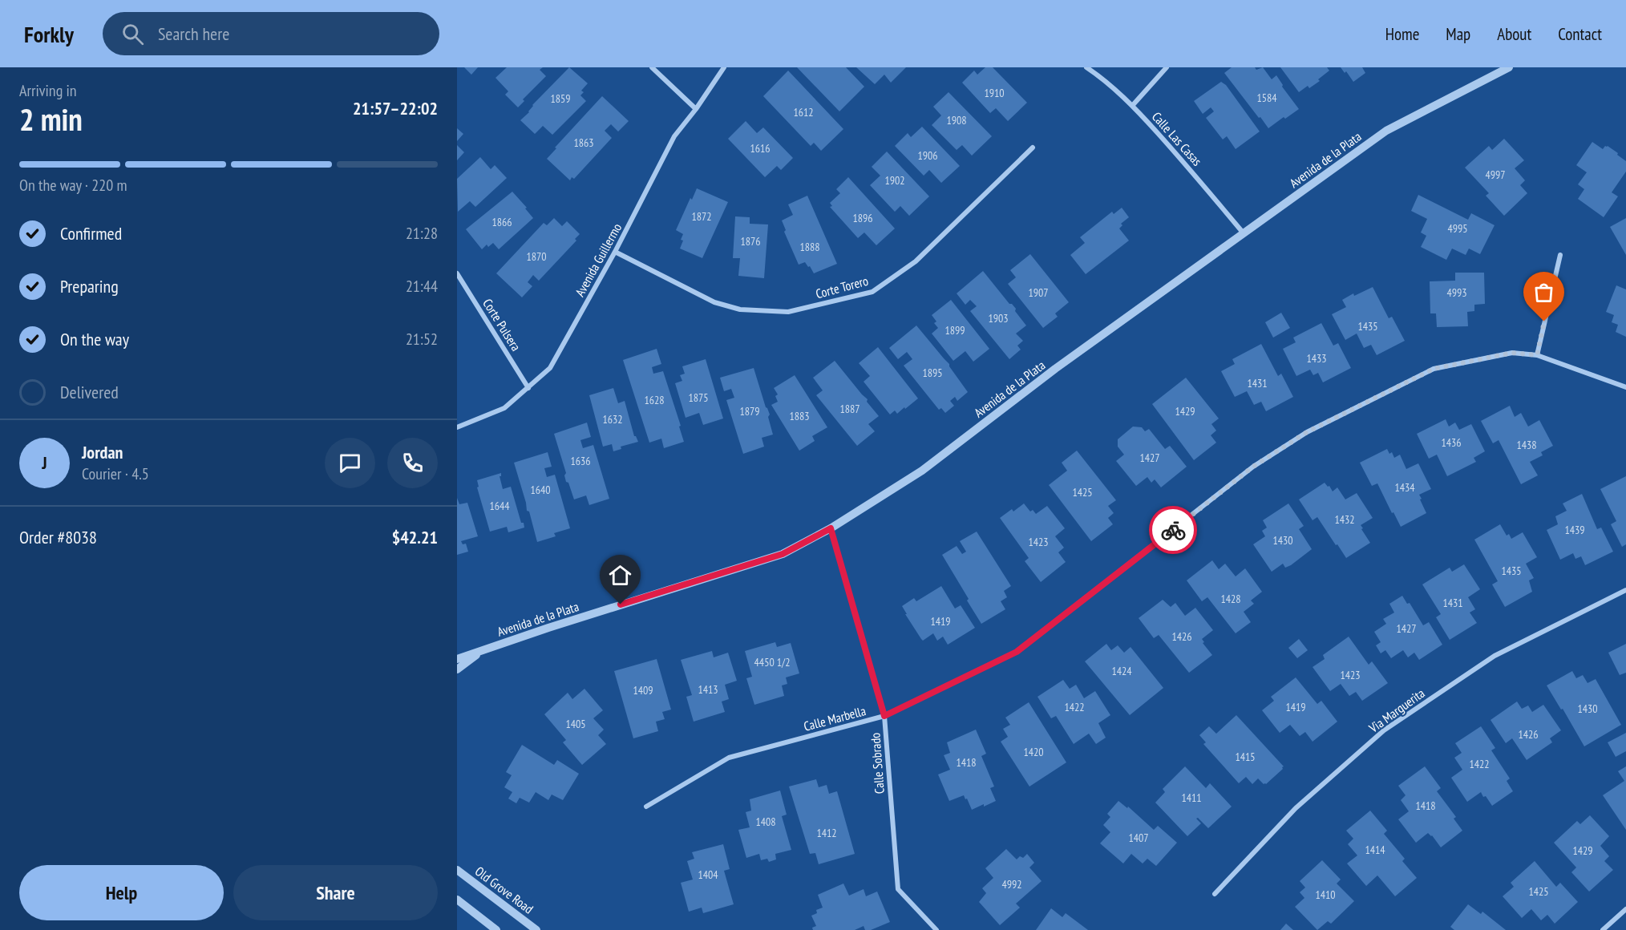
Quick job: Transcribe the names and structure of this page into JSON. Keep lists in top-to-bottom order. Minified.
{"streets":{"street":["Calle Las Casas","Avenida de la Plata","Avenida Guillermo","Corte Torero","Corte Pulsera","Via Marguerita","Calle Marbella","Calle Sobrado","Old Grove Road"]},"crossings":[["Calle Las Casas","Avenida de la Plata"],["Avenida de la Plata","Calle Sobrado"],["Avenida Guillermo","Corte Torero"],["Avenida Guillermo","Corte Pulsera"],["Calle Marbella","Calle Sobrado"]],"house_numbers":["1910","1584","1859","1612","1908","1863","1616","1906","4997","1902","1872","1896","1866","4995","1876","1888","1870","1907","4993","1903","1435","1899","1433","1895","1431","1875","1628","1887","1879","1429","1883","1632","1436","1438","1427","1636","1434","1640","1425","1644","1432","1439","1430","1423","1435","1428","1431","1419","1427","1426","4450 1/2","1424","1423","1413","1409","1422","1419","1430","1405","1426","1420","1415","1418","1422","1411","1418","1408","1412","1407","1414","1429","1404","4992","1425","1410"],"page":{"header":"Forkly","search":"Search here","nav":["Home","Map","About","Contact"],"heading":["2 min","Arriving in","21:57–22:02"],"panel":["Jordan","Courier · 4.5","Order #8038","$42.21"],"bar":"On the way · 220 m","list":[["Confirmed","21:28"],["Preparing","21:44"],["On the way","21:52"],"Delivered"],"round":"J","buttons":["Help","Share"]}}
